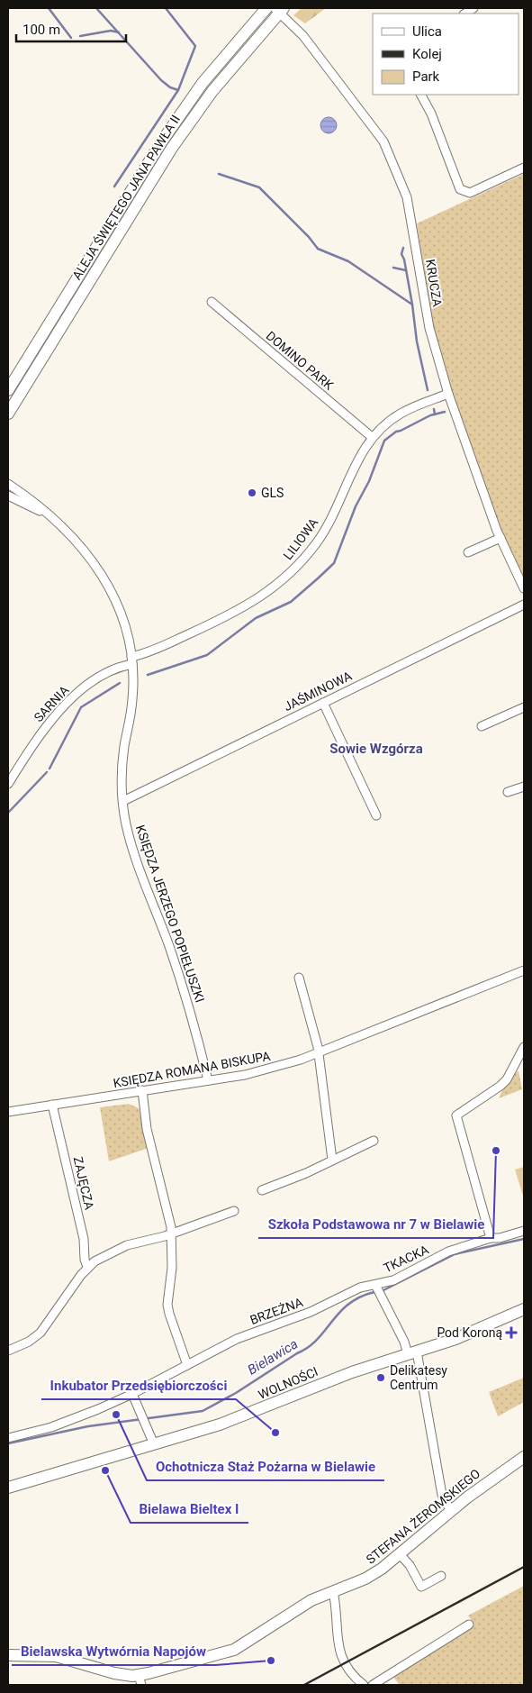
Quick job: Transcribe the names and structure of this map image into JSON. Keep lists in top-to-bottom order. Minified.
{"streets":{"street":["ALEJA ŚWIĘTEGO JANA PAWŁA II","KRUCZA","DOMINO PARK","LILIOWA","JAŚMINOWA","SARNIA","KSIĘDZA JERZEGO POPIEŁUSZKI","KSIĘDZA ROMANA BISKUPA","ZAJĘCZA","TKACKA","BRZEŻNA","WOLNOŚCI","STEFANA ŻEROMSKIEGO"]},"crossings":[["ALEJA ŚWIĘTEGO JANA PAWŁA II","KRUCZA"],["KRUCZA","LILIOWA"],["DOMINO PARK","LILIOWA"],["LILIOWA","SARNIA"],["LILIOWA","KSIĘDZA JERZEGO POPIEŁUSZKI"],["JAŚMINOWA","KSIĘDZA JERZEGO POPIEŁUSZKI"],["SARNIA","KSIĘDZA JERZEGO POPIEŁUSZKI"],["KSIĘDZA JERZEGO POPIEŁUSZKI","KSIĘDZA ROMANA BISKUPA"],["KSIĘDZA ROMANA BISKUPA","ZAJĘCZA"],["TKACKA","BRZEŻNA"]],"districts":["Sowie Wzgórza"],"water":["Bielawica"],"places":{"other":["GLS","Szkoła Podstawowa nr 7 w Bielawie","Delikatesy Centrum","Ochotnicza Staż Pożarna w Bielawie","Inkubator Przedsiębiorczości","Bielawa Bieltex I","Bielawska Wytwórnia Napojów"],"health":["Pod Koroną"]},"legend":["Ulica","Kolej","Park"],"scale_bar":"100 m"}
